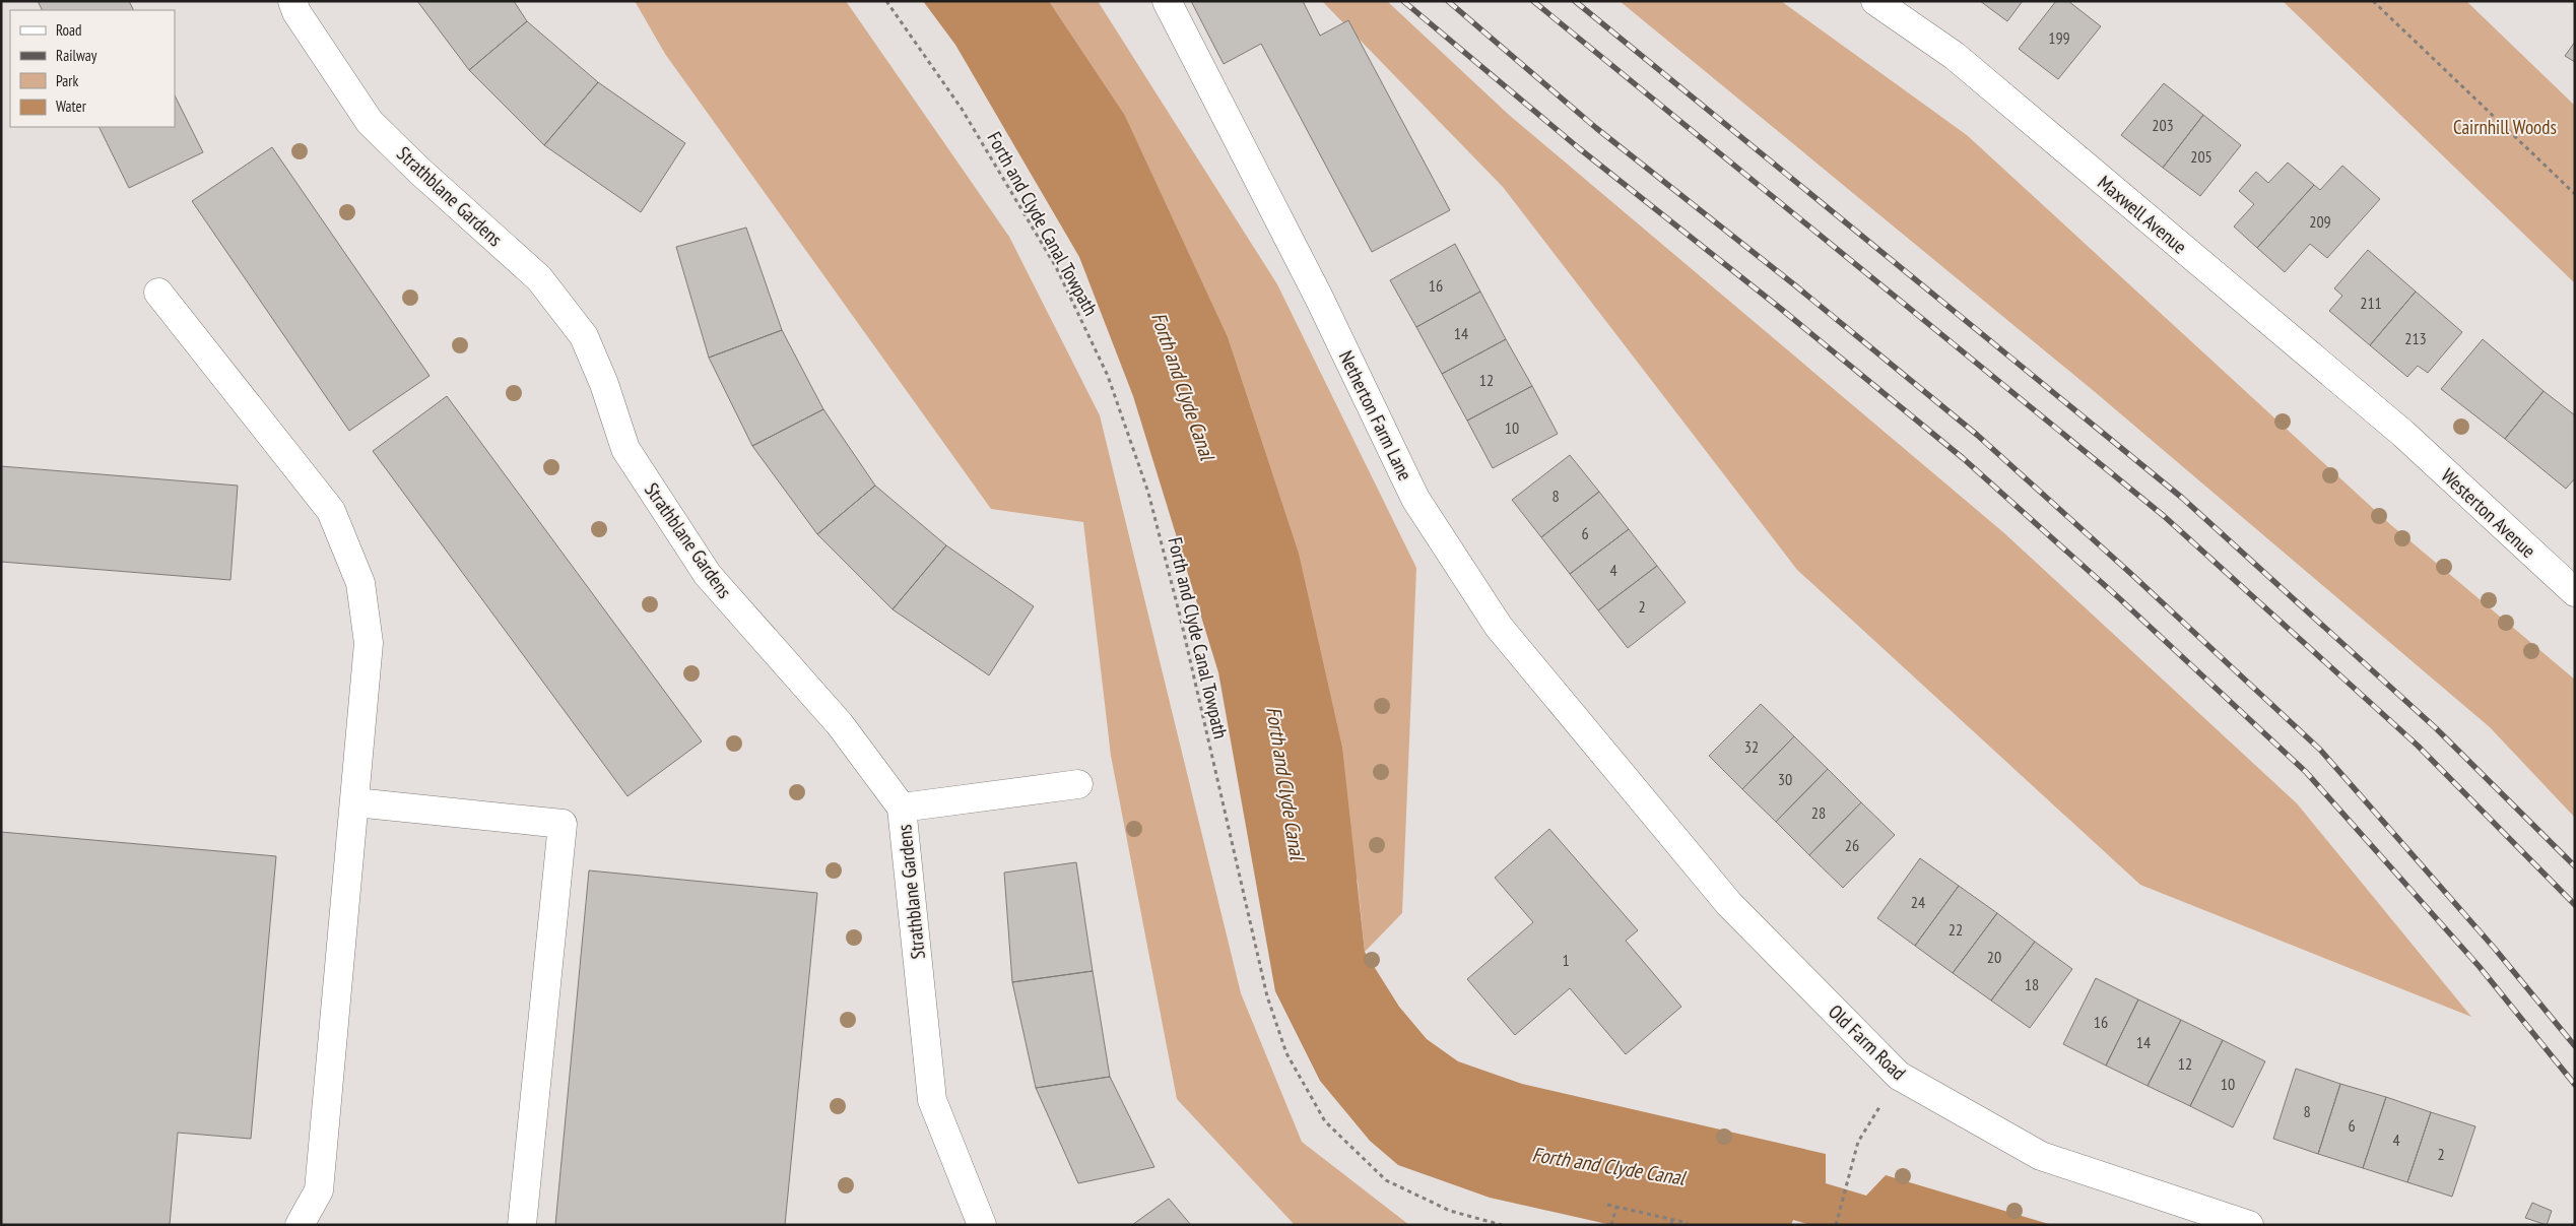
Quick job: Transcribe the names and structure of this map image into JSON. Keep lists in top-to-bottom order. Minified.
{"streets":{"street":["Strathblane Gardens","Maxwell Avenue","Netherton Farm Lane","Westerton Avenue","Old Farm Road"],"path":["Forth and Clyde Canal Towpath"]},"crossings":[["Maxwell Avenue","Westerton Avenue"],["Netherton Farm Lane","Old Farm Road"]],"water":["Forth and Clyde Canal"],"parks":["Cairnhill Woods"],"house_numbers":["199","203","205","209","16","211","14","213","12","10","8","6","4","2","32","30","28","26","24","22","20","1","18","16","14","12","10","8","6","4","2"],"legend":["Road","Railway","Park","Water"]}
